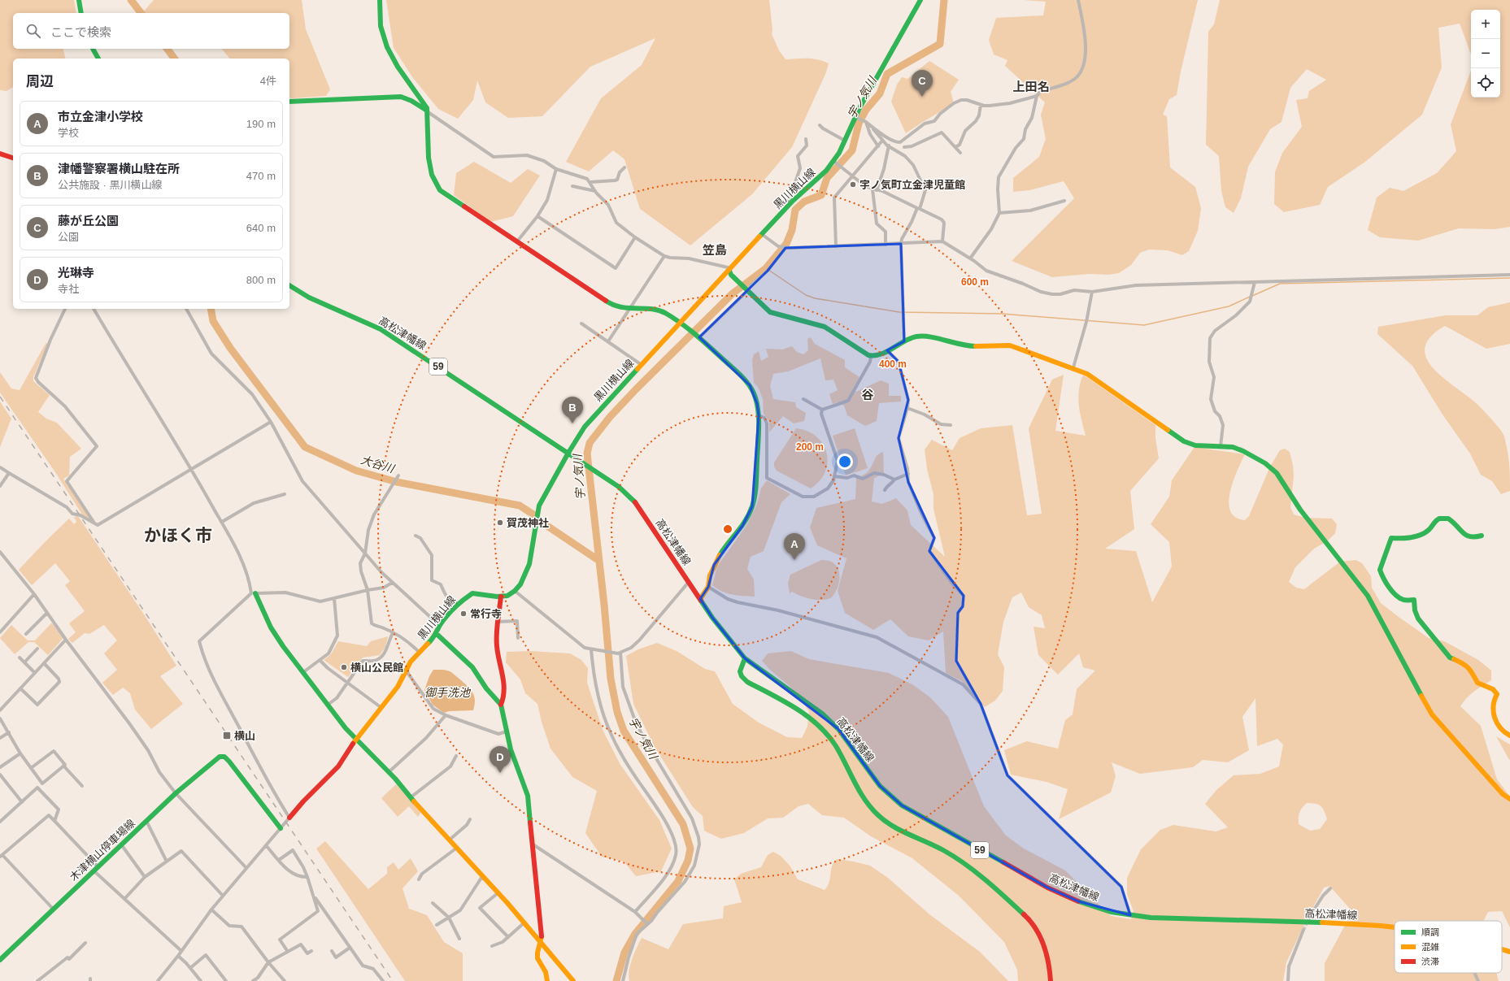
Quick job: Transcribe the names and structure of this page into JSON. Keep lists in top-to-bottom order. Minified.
{"streets":{"street":["黒川横山線","高松津幡線","59","木津横山停車場線"]},"crossings":[["黒川横山線","高松津幡線"]],"districts":["上田名","笠島","谷","かほく市"],"water":["宇ノ気川","大谷川","御手洗池"],"places":{"other":["宇ノ気町立金津児童館","賀茂神社","常行寺","横山公民館"],"transit":["横山"]},"legend":["順調","混雑","渋滞"],"page":{"map_buttons":["+","−"],"search":"ここで検索","heading":["周辺","4件"],"pins":["C","B","A","D"],"list":[{"mark":"A","name":"市立金津小学校","note":"学校","value":"190 m"},{"mark":"B","name":"津幡警察署横山駐在所","note":"公共施設 · 黒川横山線","value":"470 m"},{"mark":"C","name":"藤が丘公園","note":"公園","value":"640 m"},{"mark":"D","name":"光琳寺","note":"寺社","value":"800 m"}]},"rings":["600 m","400 m","200 m"]}
